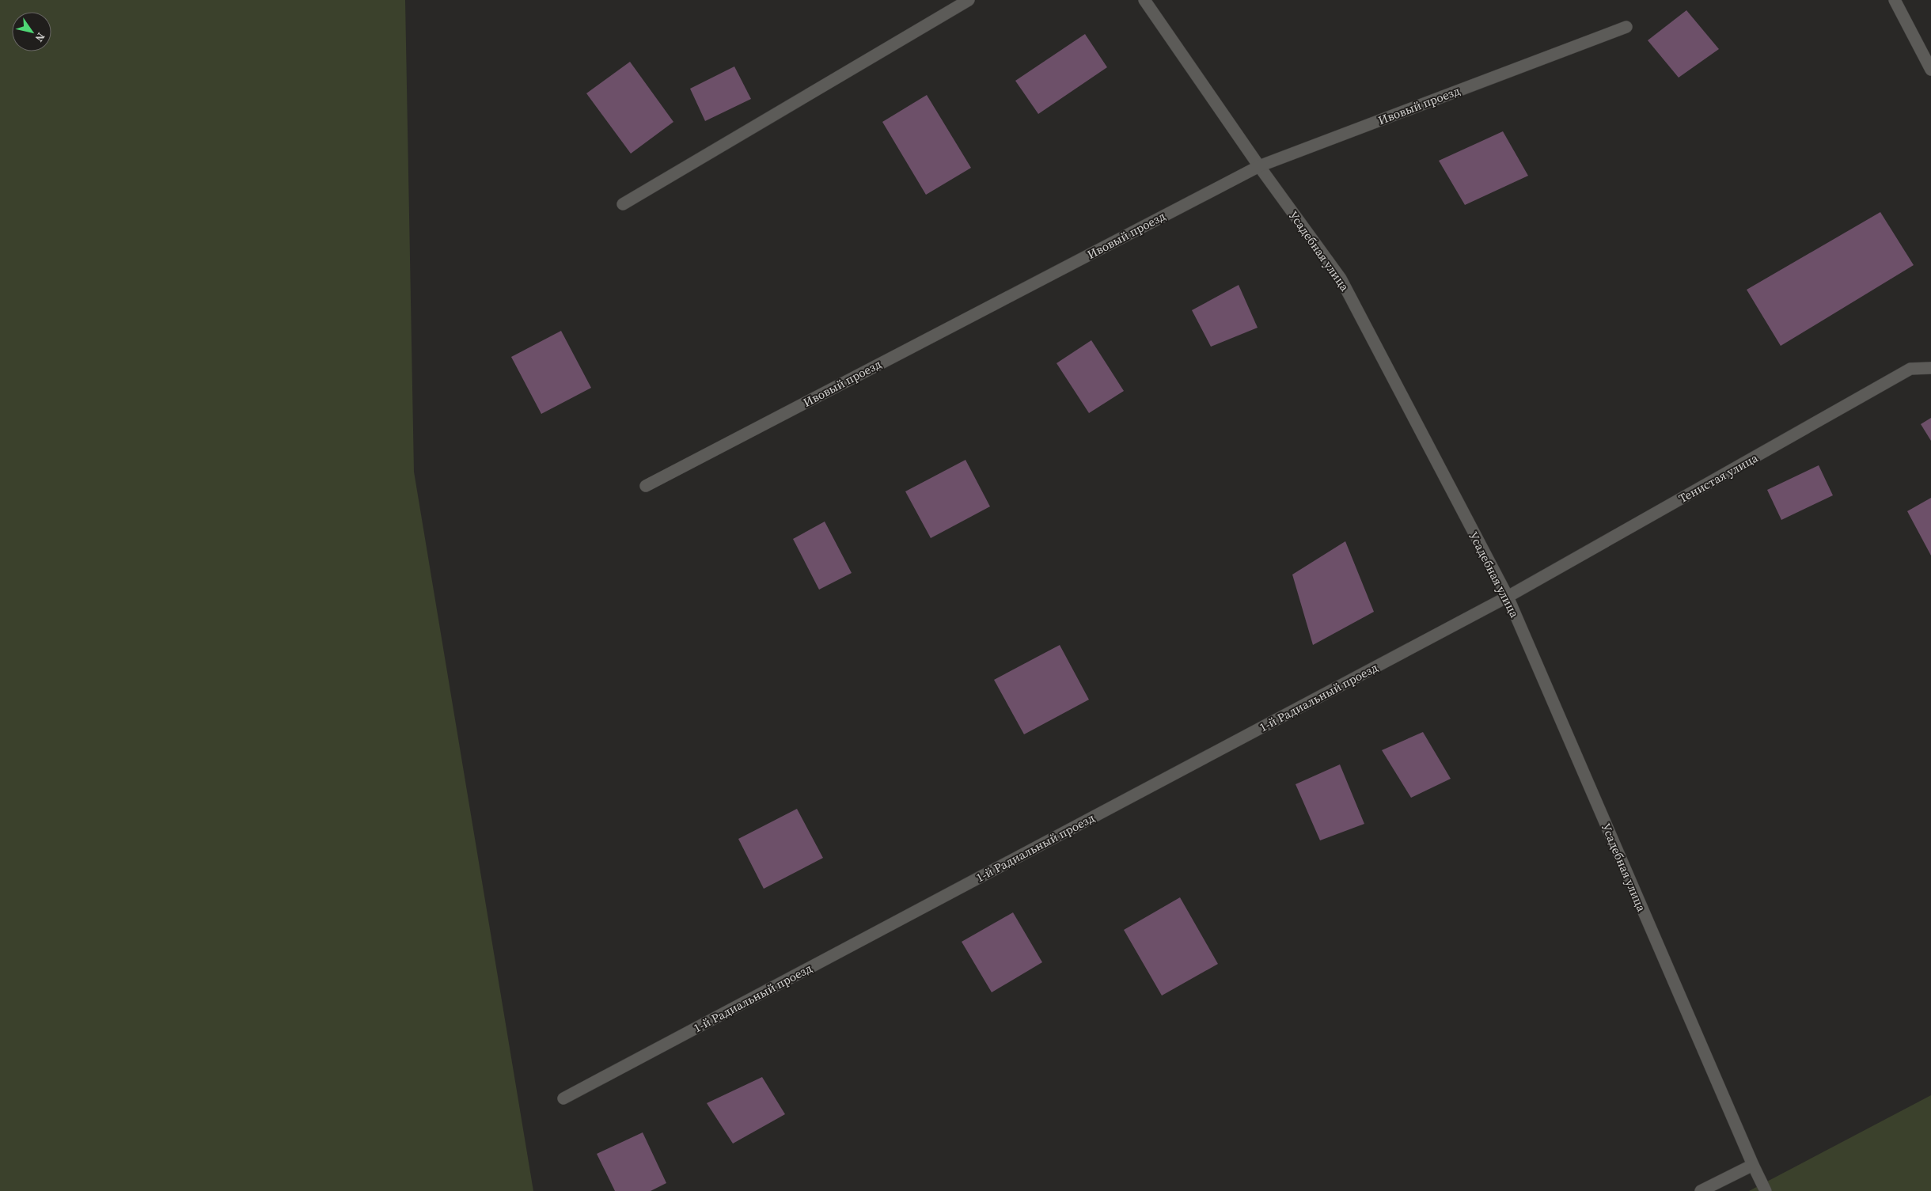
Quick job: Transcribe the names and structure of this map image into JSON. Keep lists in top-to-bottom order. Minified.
{"streets":{"street":["Ивовый проезд","Усадебная улица","Тенистая улица","1-й Радиальный проезд"]},"crossings":[["Ивовый проезд","Усадебная улица"],["Усадебная улица","Тенистая улица"],["Усадебная улица","1-й Радиальный проезд"],["Тенистая улица","1-й Радиальный проезд"]],"north":"bottom right"}
